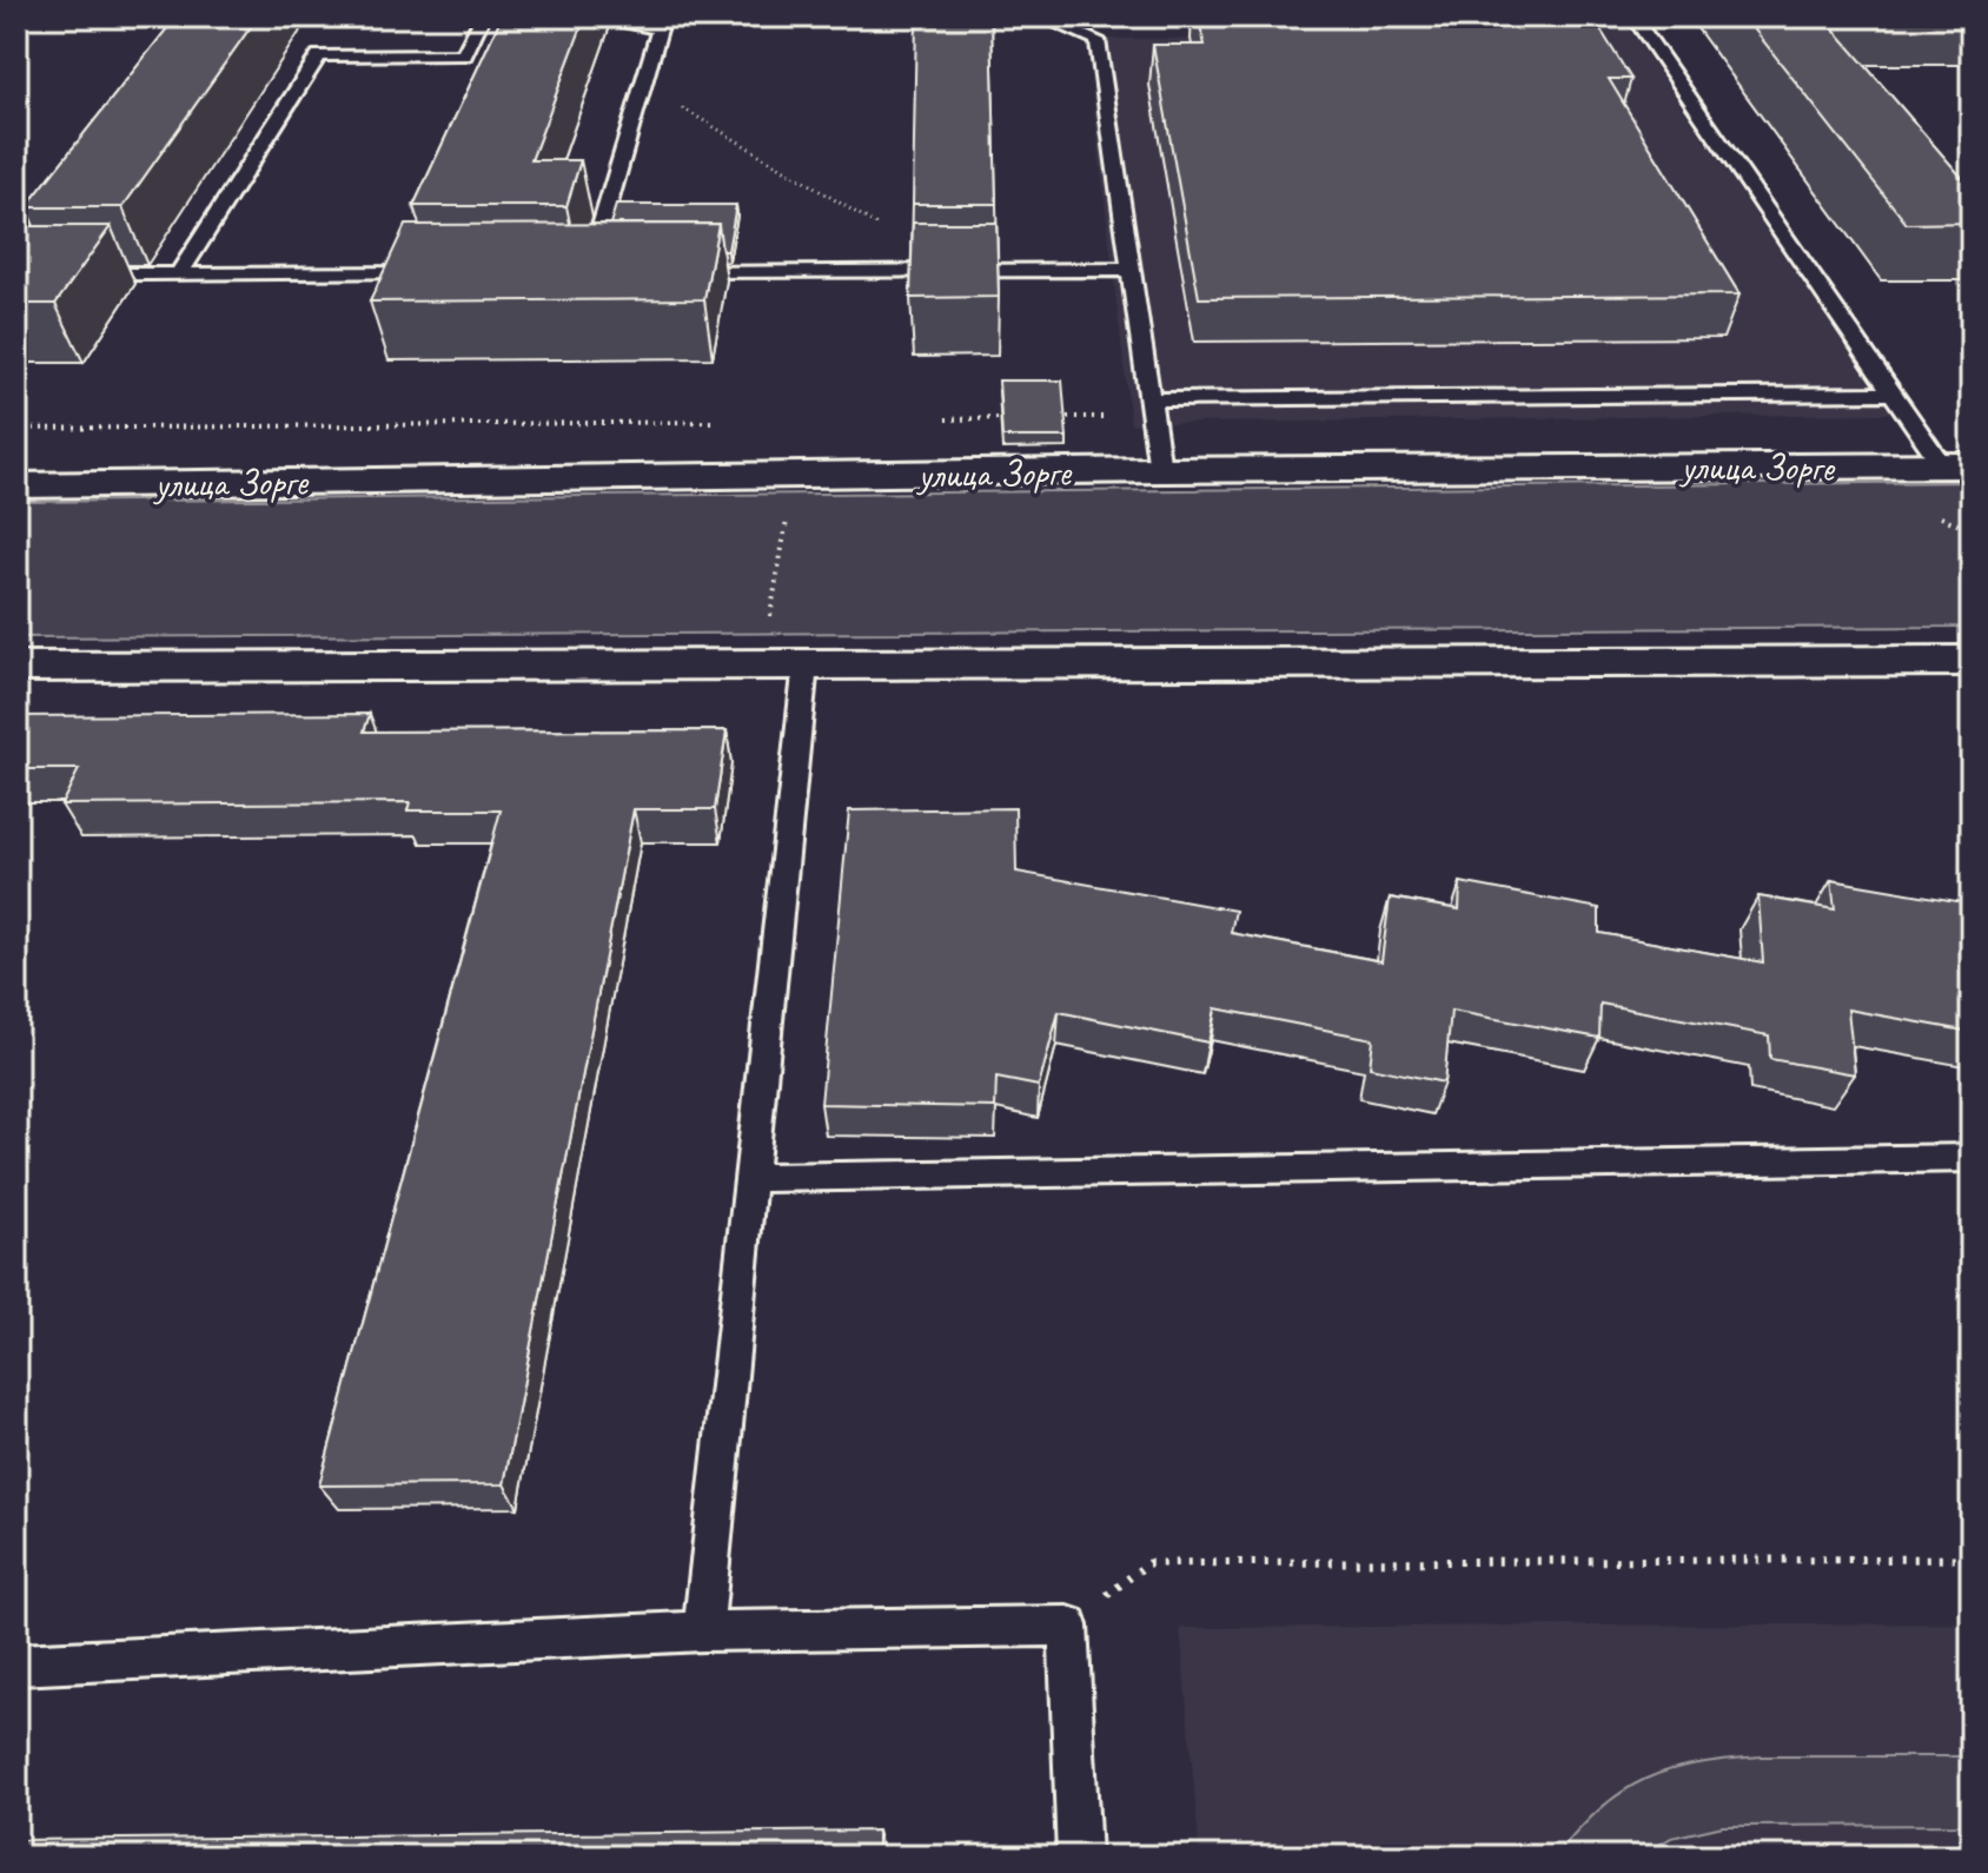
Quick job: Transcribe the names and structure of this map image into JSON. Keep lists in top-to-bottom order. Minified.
{"streets":{"main road":["улица Зорге"]}}
